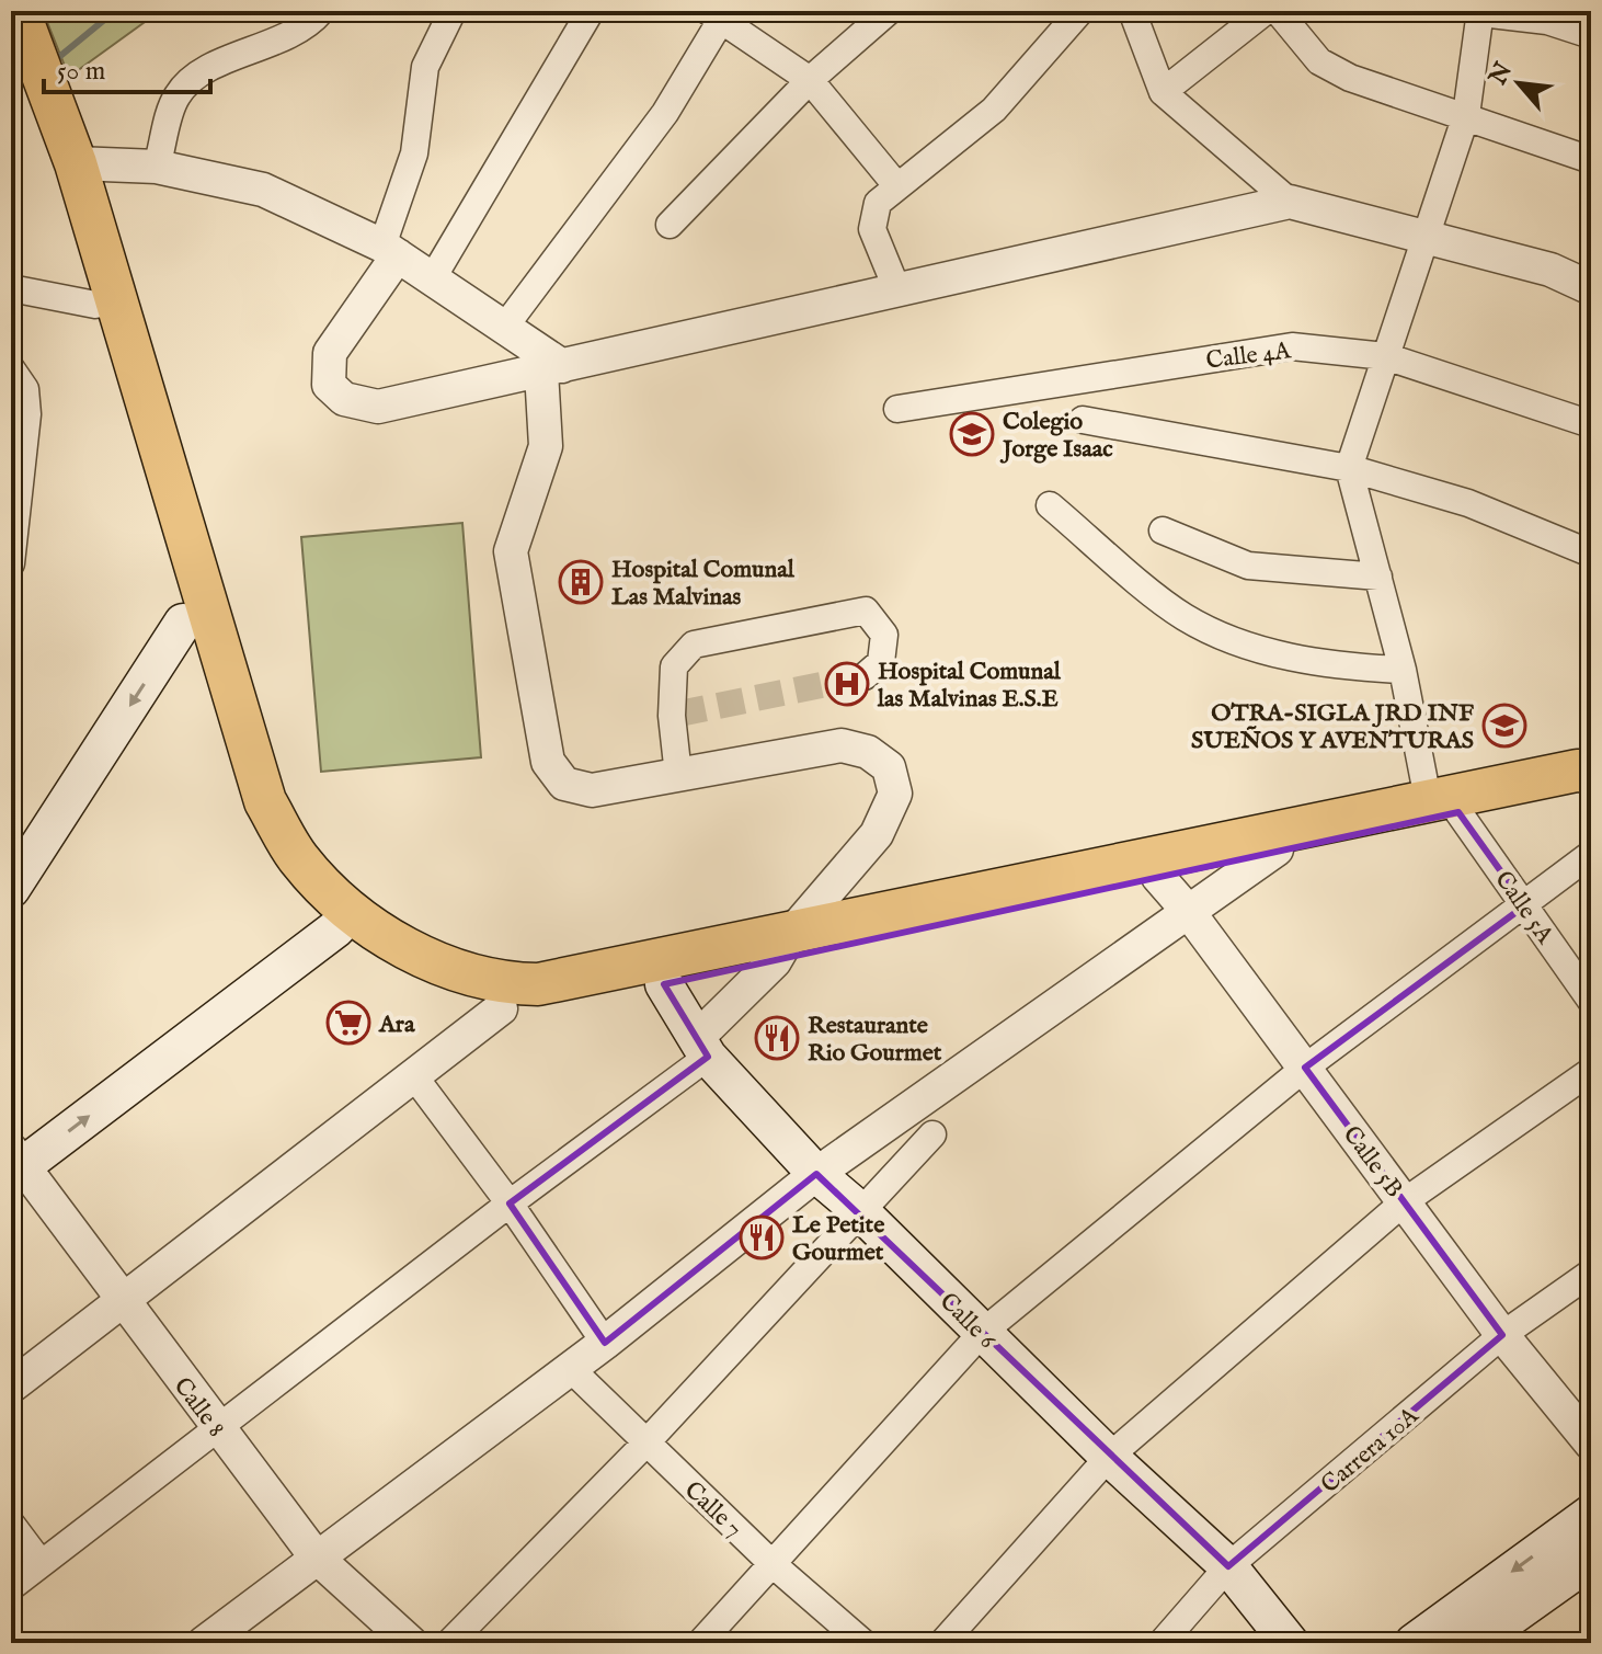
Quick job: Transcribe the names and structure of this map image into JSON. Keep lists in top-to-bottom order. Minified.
{"streets":{"main road":["Calle 6"],"street":["Calle 4A","Calle 5A","Calle 5B","Calle 8","Carrera 10A","Calle 7"]},"crossings":[["Calle 5B","Carrera 10A"],["Calle 6","Carrera 10A"]],"places":{"school or university":["Colegio Jorge Isaac","OTRA-SIGLA JRD INF SUEÑOS Y AVENTURAS"],"building":["Hospital Comunal Las Malvinas"],"hospital":["Hospital Comunal las Malvinas E.S.E"],"supermarket":["Ara"],"restaurant":["Restaurante Rio Gourmet","Le Petite Gourmet"]},"scale_bar":"50 m","north":"top left"}
